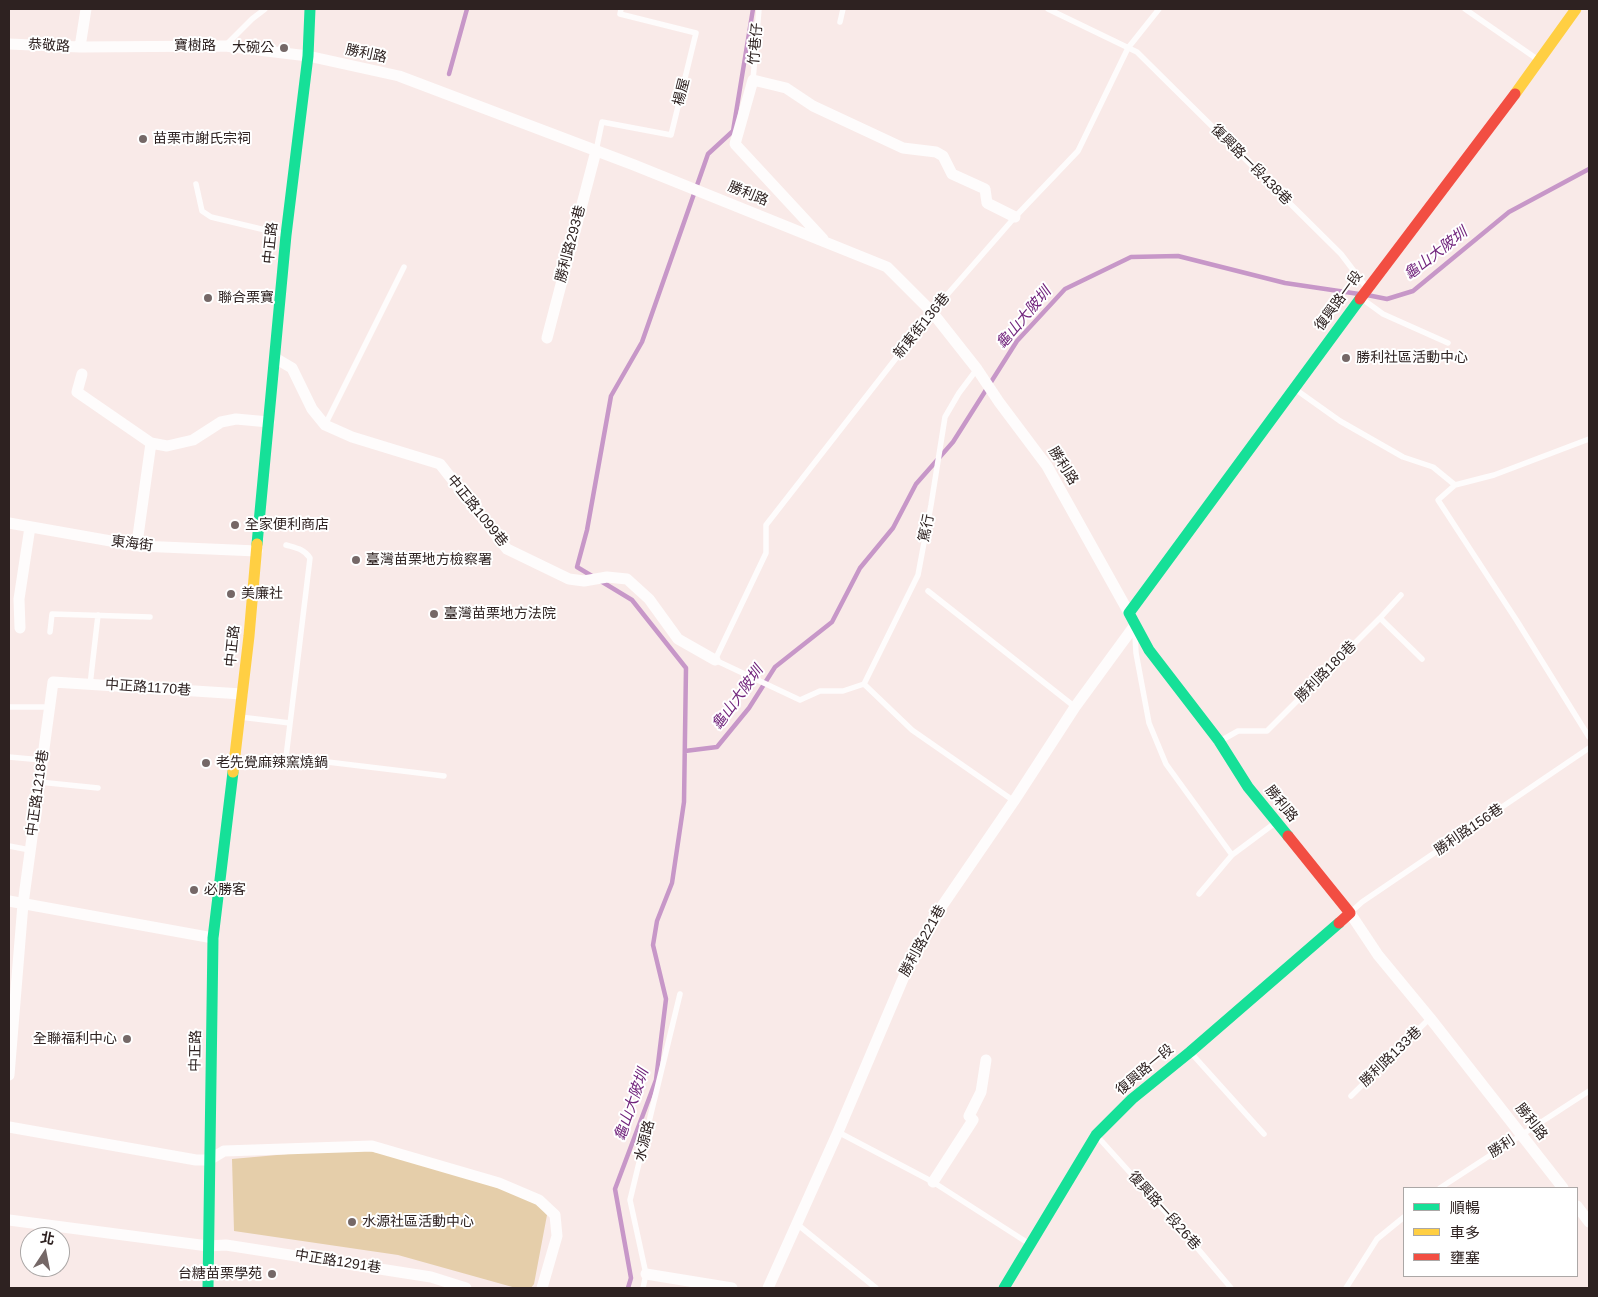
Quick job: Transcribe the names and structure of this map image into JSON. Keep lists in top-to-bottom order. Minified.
{"streets":{"street":["恭敬路","寶樹路","勝利路","中正路","勝利路293巷","復興路一段","中正路1099巷","東海街","中正路1170巷","中正路1218巷","勝利路221巷","中正路1291巷"],"lane":["竹巷仔","楊屋","復興路一段438巷","新東街136巷","篤行","勝利路180巷","勝利路156巷","勝利路133巷","水源路","勝利","復興路一段26巷"]},"crossings":[["恭敬路","寶樹路"],["寶樹路","勝利路"],["寶樹路","中正路"],["勝利路","楊屋"],["勝利路","中正路"],["勝利路","勝利路293巷"],["勝利路","復興路一段"],["勝利路","新東街136巷"],["勝利路","篤行"],["勝利路","勝利路180巷"],["勝利路","勝利路156巷"],["勝利路","勝利路221巷"],["勝利路","勝利路133巷"],["勝利路","勝利"],["楊屋","勝利路293巷"],["復興路一段438巷","復興路一段"],["復興路一段438巷","新東街136巷"],["中正路","中正路1099巷"],["中正路","東海街"],["中正路","中正路1170巷"],["中正路","中正路1291巷"],["復興路一段","勝利路156巷"],["復興路一段","復興路一段26巷"],["新東街136巷","中正路1099巷"],["中正路1170巷","中正路1218巷"]],"water":["龜山大陂圳"],"places":["大碗公","苗栗市謝氏宗祠","聯合栗寶","勝利社區活動中心","全家便利商店","臺灣苗栗地方檢察署","美廉社","臺灣苗栗地方法院","老先覺麻辣窯燒鍋","必勝客","全聯福利中心","水源社區活動中心","台糖苗栗學苑"],"legend":["順暢","車多","壅塞"],"north":"top"}
